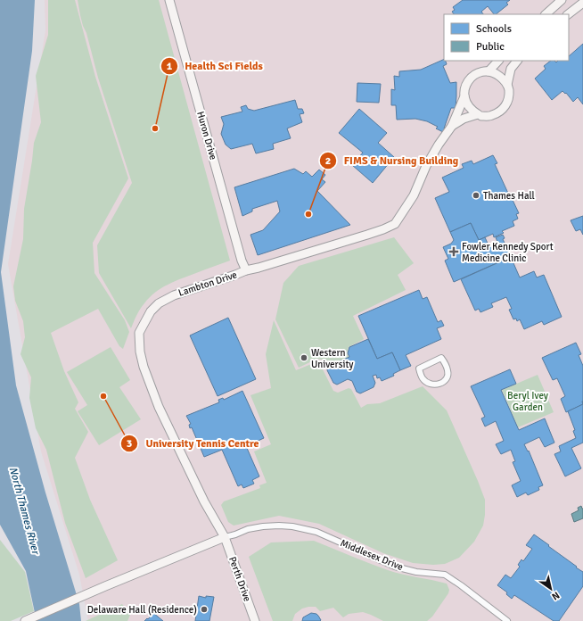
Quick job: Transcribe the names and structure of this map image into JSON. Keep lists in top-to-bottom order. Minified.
{"streets":{"street":["Huron Drive","Lambton Drive","Middlesex Drive","Perth Drive"]},"crossings":[["Huron Drive","Lambton Drive"],["Lambton Drive","Middlesex Drive"],["Lambton Drive","Perth Drive"],["Middlesex Drive","Perth Drive"]],"water":["North Thames River"],"parks":["Beryl Ivey Garden"],"places":{"other":["Health Sci Fields","Thames Hall","FIMS & Nursing Building","Western University","University Tennis Centre","Delaware Hall (Residence)"],"health":["Fowler Kennedy Sport Medicine Clinic"]},"legend":["Schools","Public"],"north":"bottom right"}
